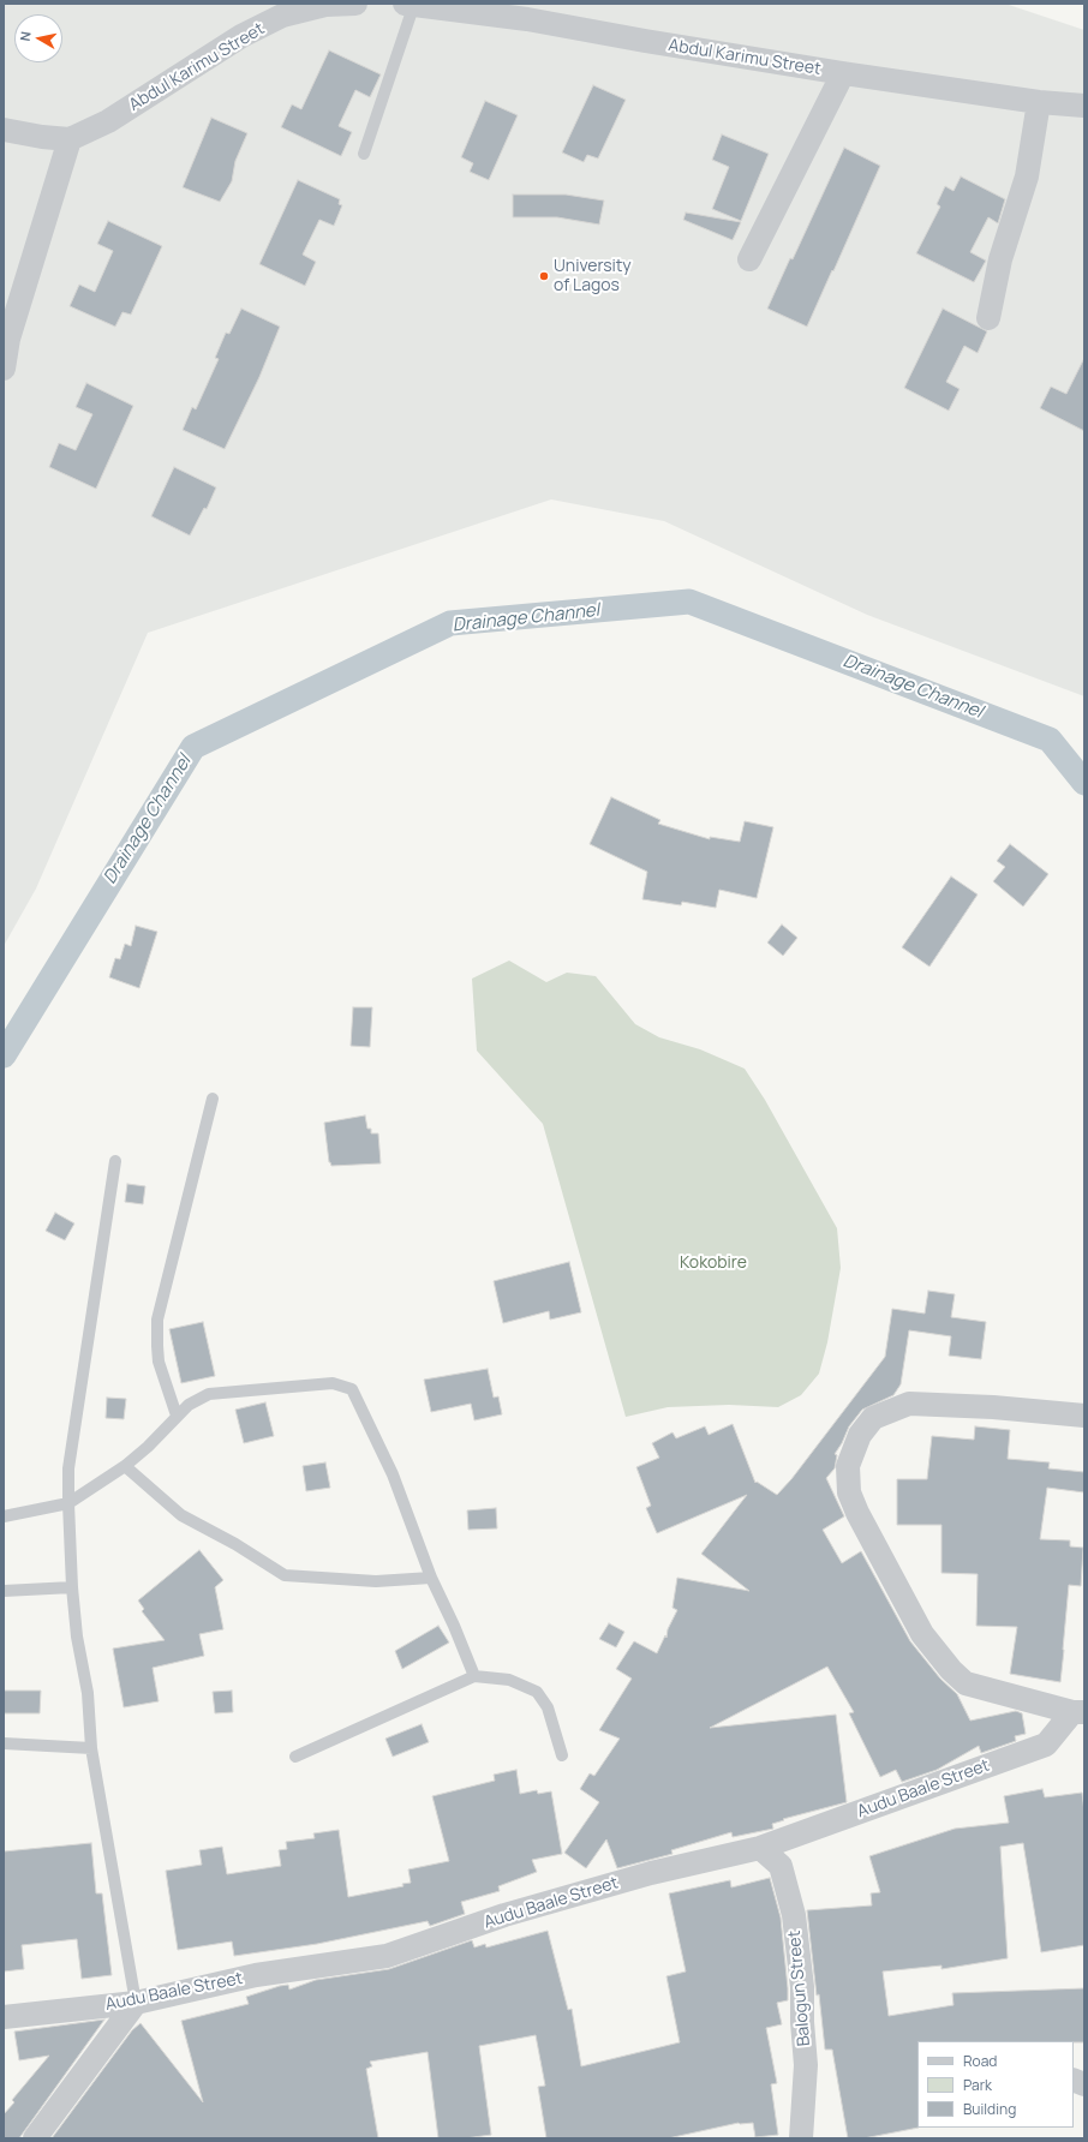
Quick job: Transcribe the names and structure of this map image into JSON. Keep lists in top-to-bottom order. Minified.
{"streets":{"street":["Abdul Karimu Street","Audu Baale Street","Balogun Street"]},"crossings":[["Audu Baale Street","Balogun Street"]],"water":["Drainage Channel"],"parks":["Kokobire"],"places":["University of Lagos"],"legend":["Road","Park","Building"],"north":"left"}
